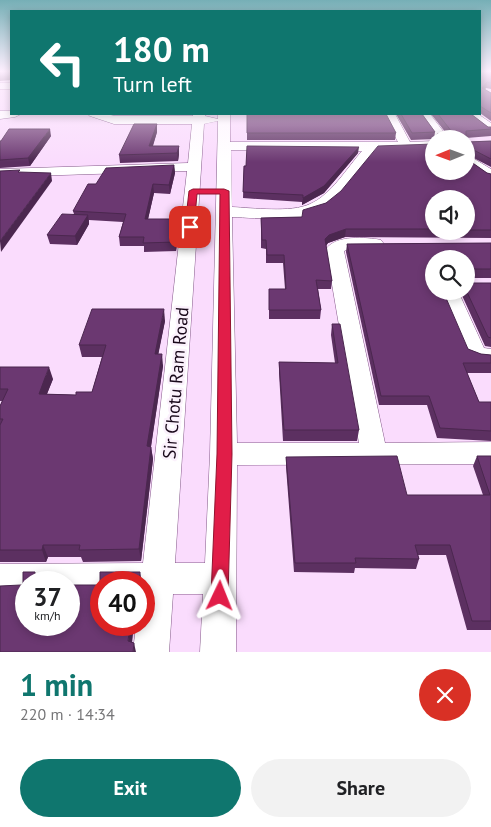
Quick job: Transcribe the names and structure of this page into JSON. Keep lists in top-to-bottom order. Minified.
{"streets":{"street":["Sir Chotu Ram Road"]},"north":"left","page":{"turn":["180 m","Turn left"],"speed":"37 km/h","limit":"40","heading":["1 min","220 m · 14:34"],"buttons":["Exit","Share"]}}
